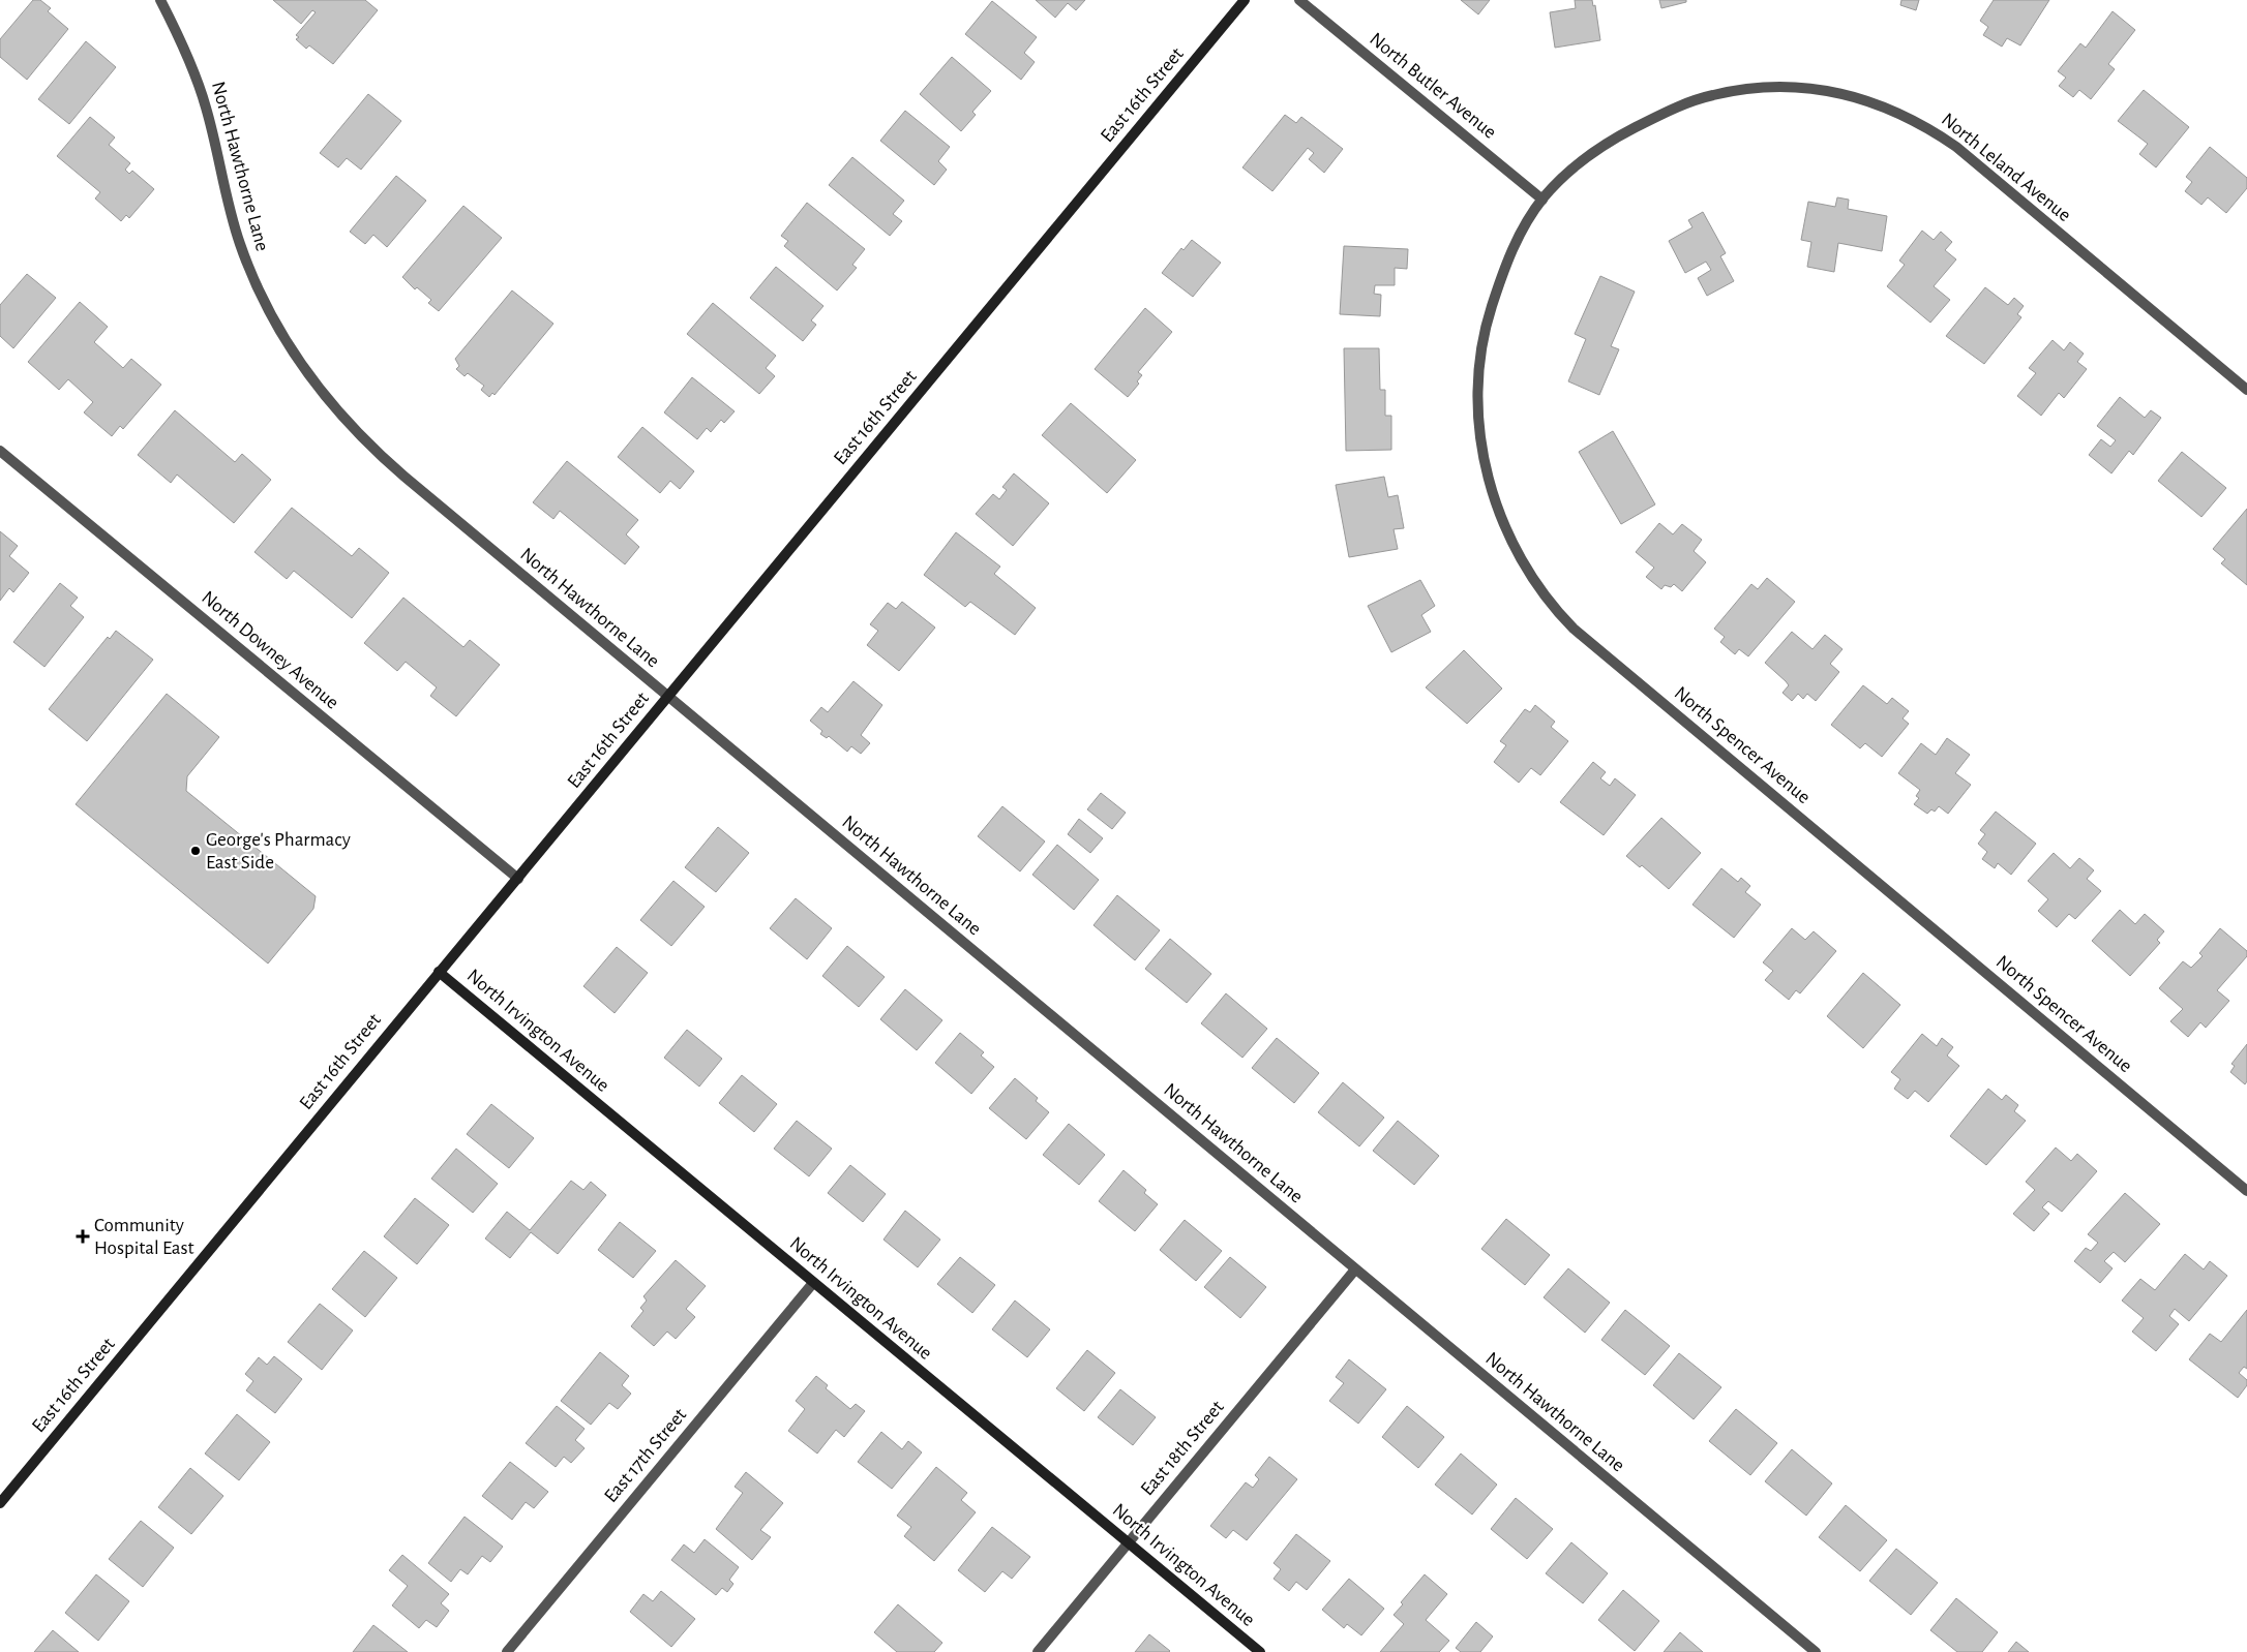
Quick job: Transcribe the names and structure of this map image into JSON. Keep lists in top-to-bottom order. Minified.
{"streets":{"main road":["East 16th Street","North Irvington Avenue"],"street":["North Butler Avenue","North Hawthorne Lane","North Leland Avenue","North Downey Avenue","North Spencer Avenue","East 18th Street","East 17th Street"]},"crossings":[["North Butler Avenue","North Leland Avenue"],["North Butler Avenue","North Spencer Avenue"],["East 16th Street","North Hawthorne Lane"],["East 16th Street","North Downey Avenue"],["East 16th Street","North Irvington Avenue"],["North Hawthorne Lane","East 18th Street"],["North Leland Avenue","North Spencer Avenue"],["North Irvington Avenue","East 18th Street"],["North Irvington Avenue","East 17th Street"]],"places":{"other":["George's Pharmacy East Side"],"health":["Community Hospital East"]}}
